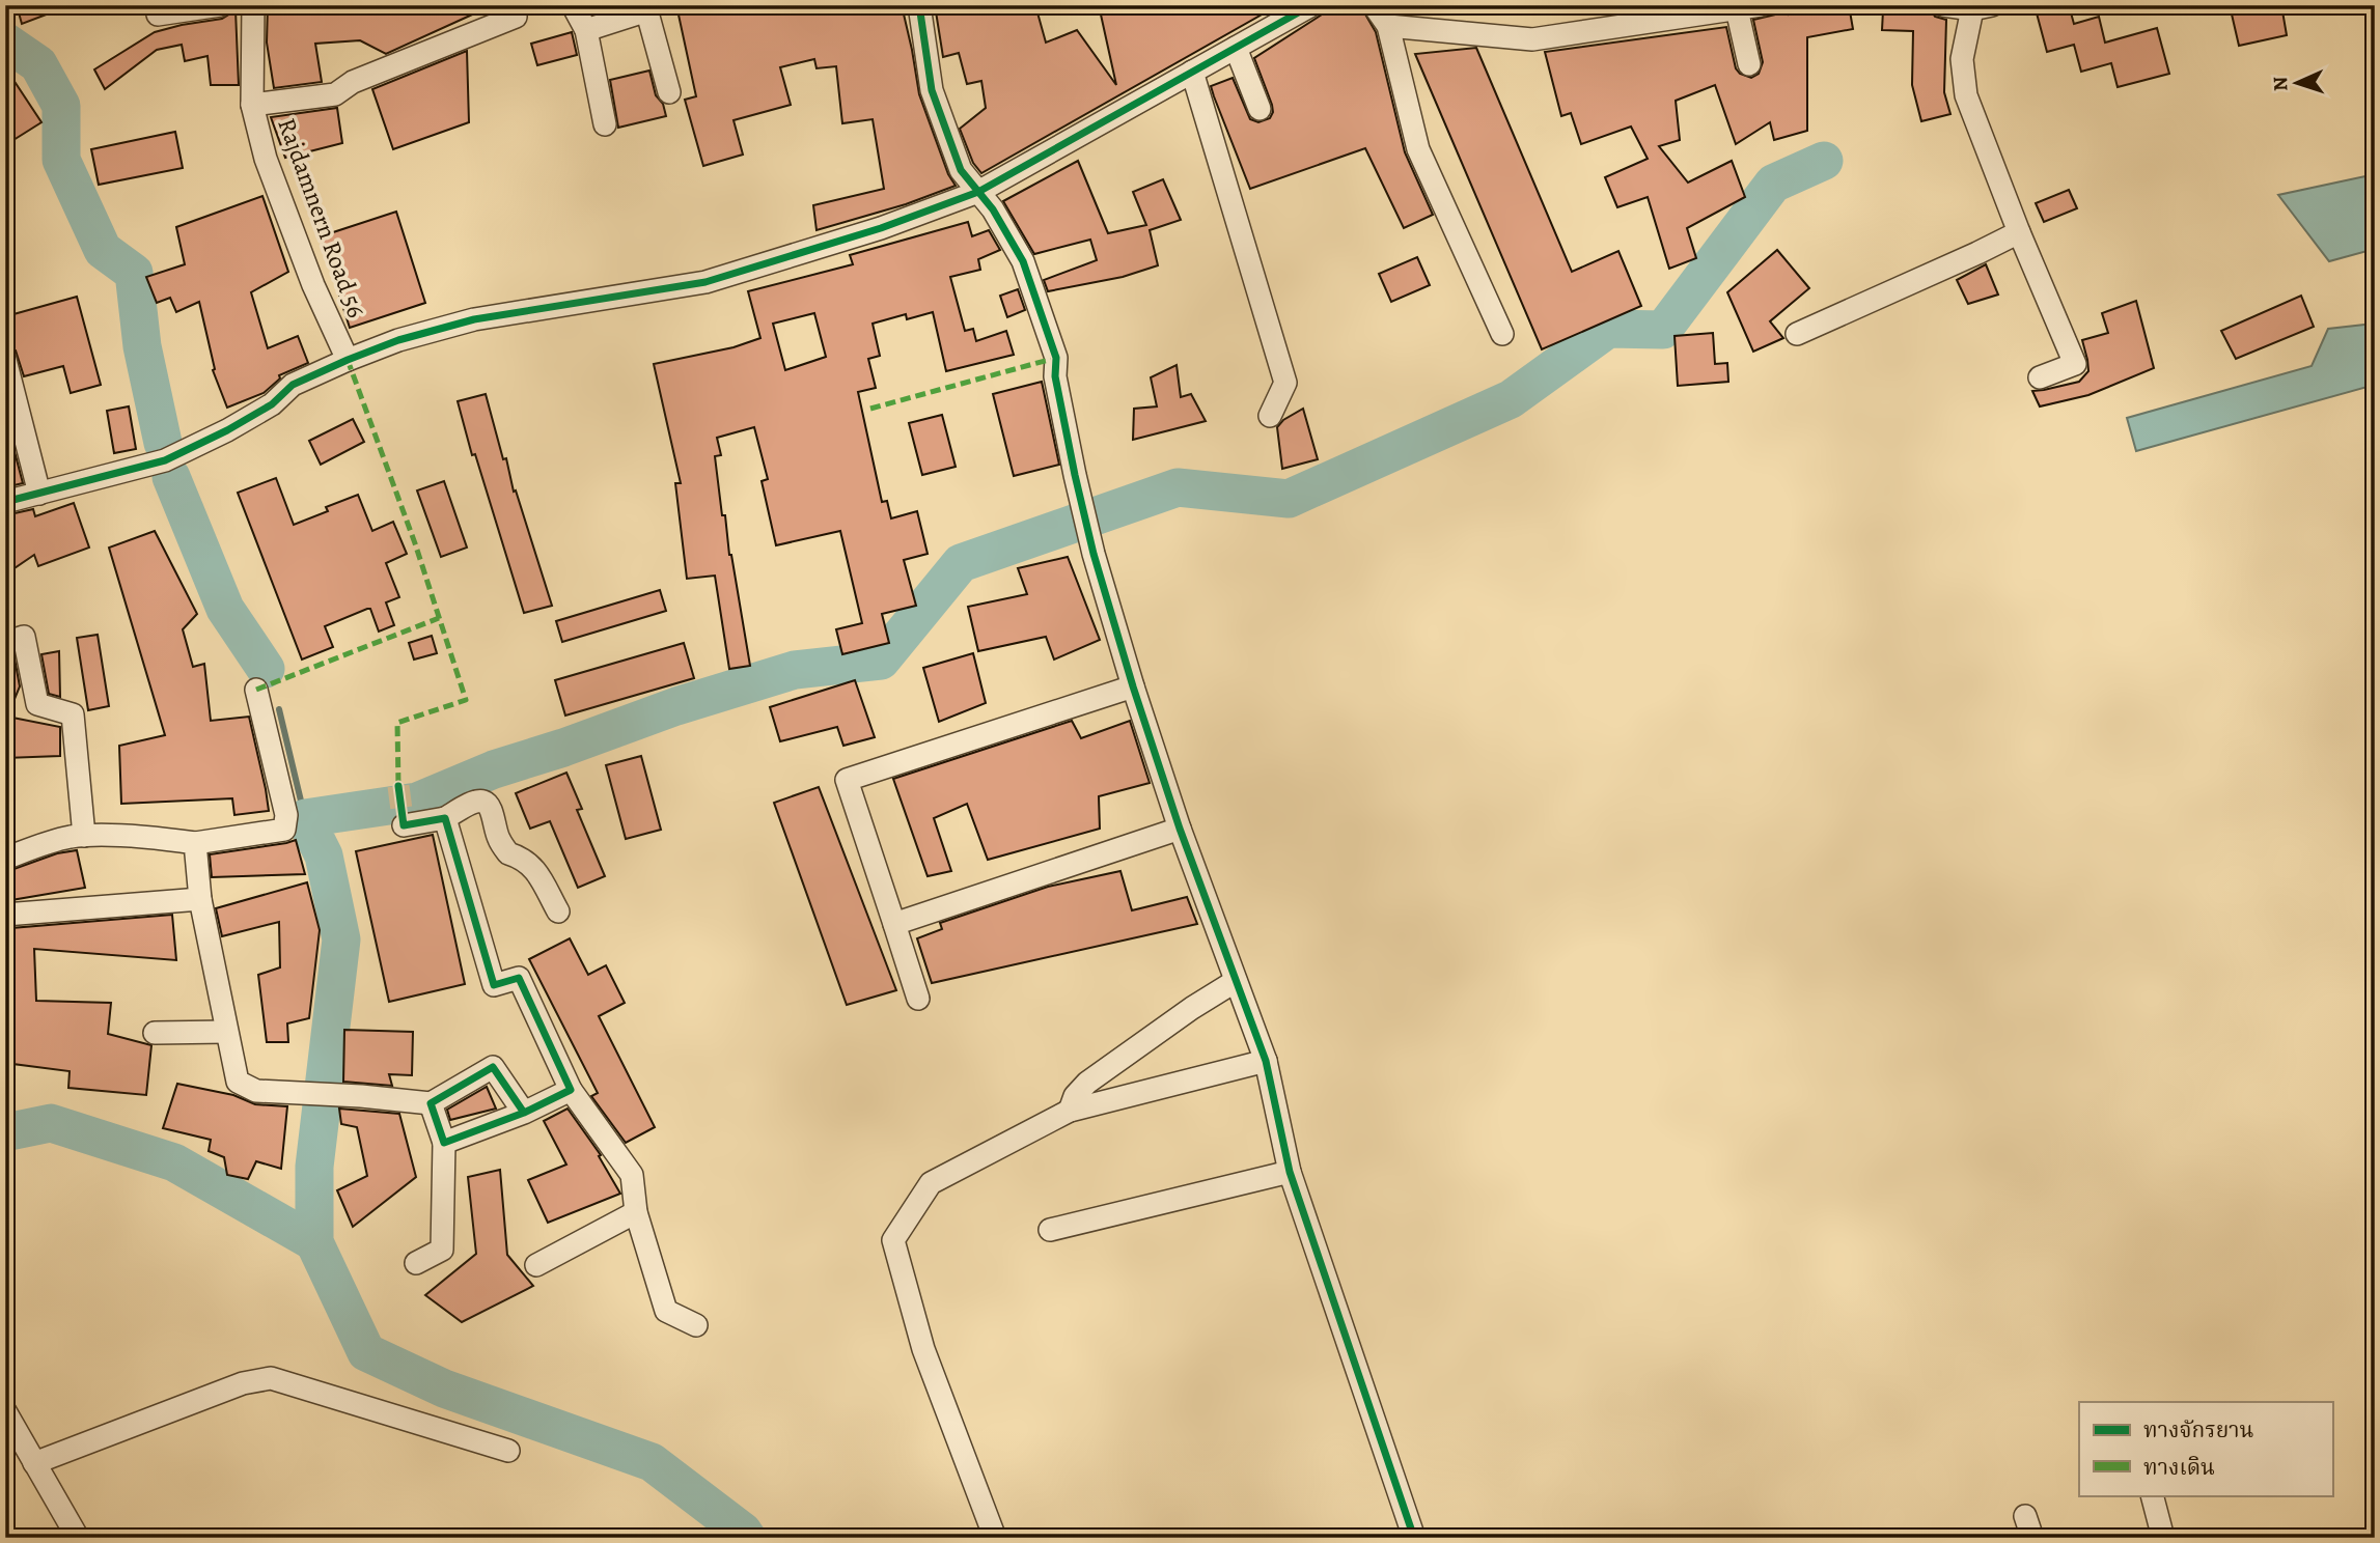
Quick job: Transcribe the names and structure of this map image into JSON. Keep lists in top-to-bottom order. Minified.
{"streets":{"street":["Rajdamnern Road 56"]},"legend":["ทางจักรยาน","ทางเดิน"],"north":"left"}
